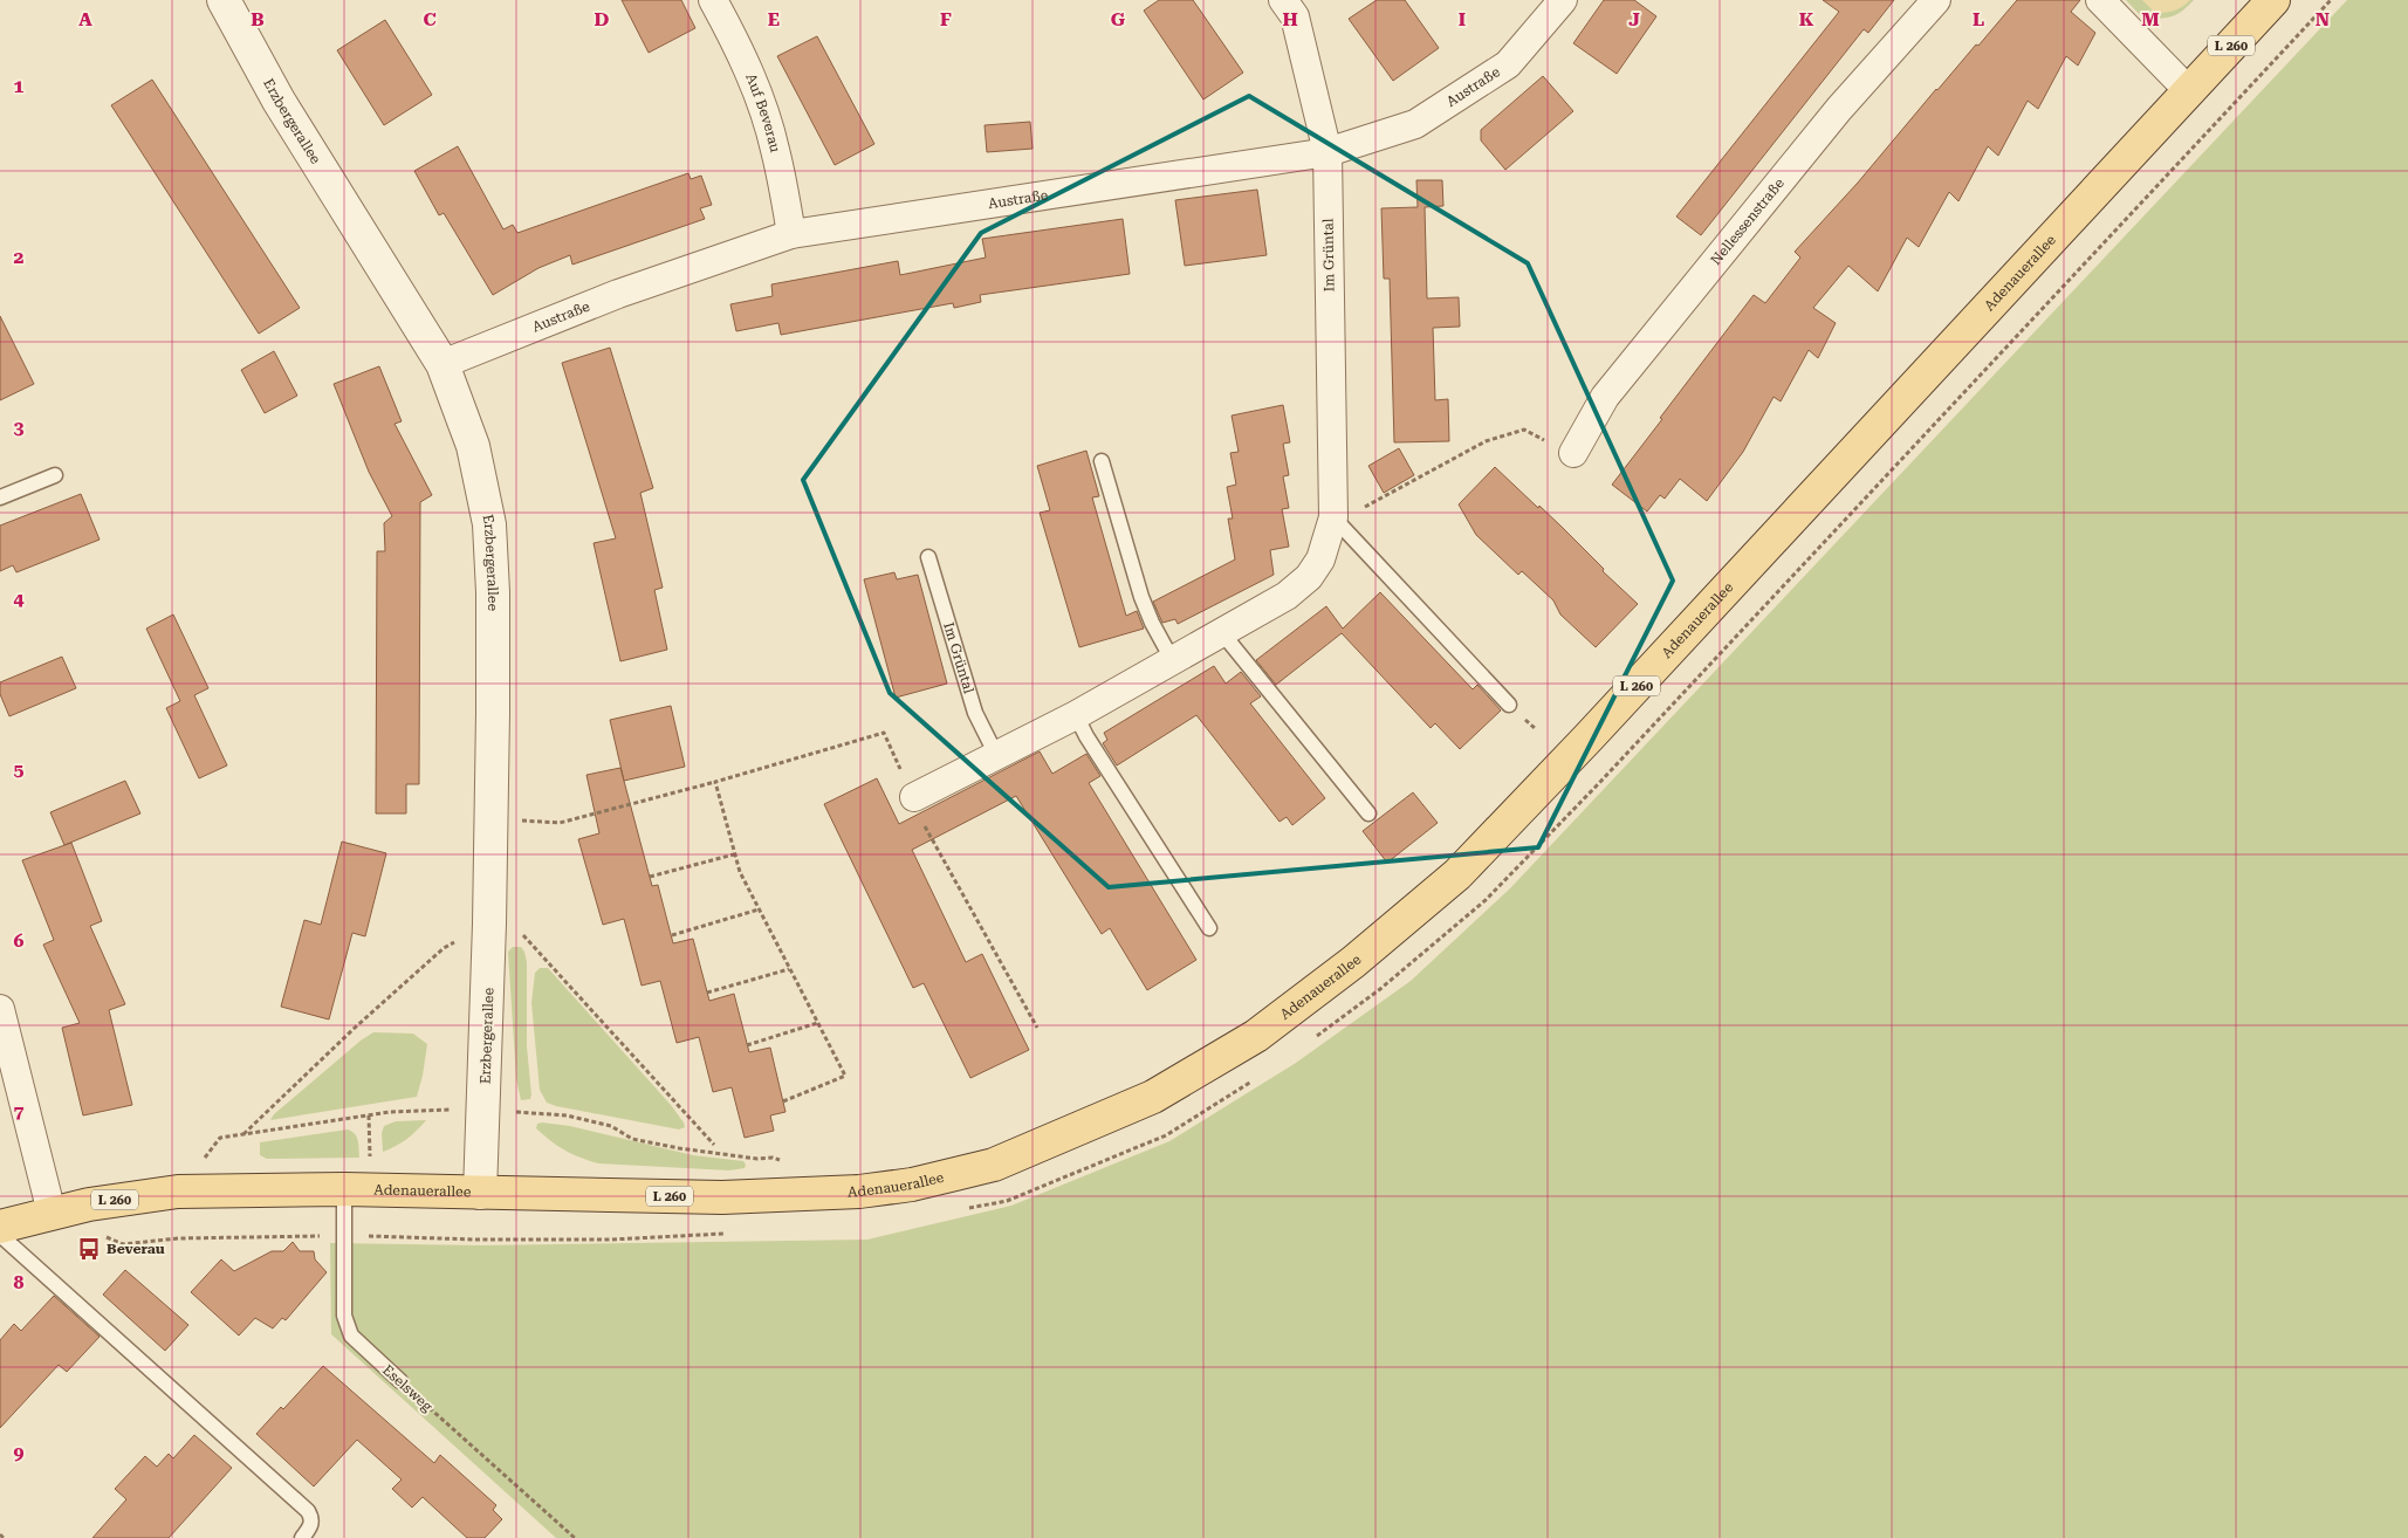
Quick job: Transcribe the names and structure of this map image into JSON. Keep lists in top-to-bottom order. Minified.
{"streets":{"main road":["L 260","Adenauerallee"],"street":["Austraße","Auf Beverau","Erzbergerallee","Nellessenstraße","Im Grüntal"],"lane":["Eselsweg"]},"crossings":[["Austraße","Auf Beverau"],["Austraße","Erzbergerallee"],["Austraße","Im Grüntal"],["Erzbergerallee","Adenauerallee"],["Adenauerallee","Eselsweg"]],"places":{"bus stop":["Beverau"]},"grid":{"columns":["A","B","C","D","E","F","G","H","I","J","K","L","M","N"],"rows":["1","2","3","4","5","6","7","8","9"]}}
